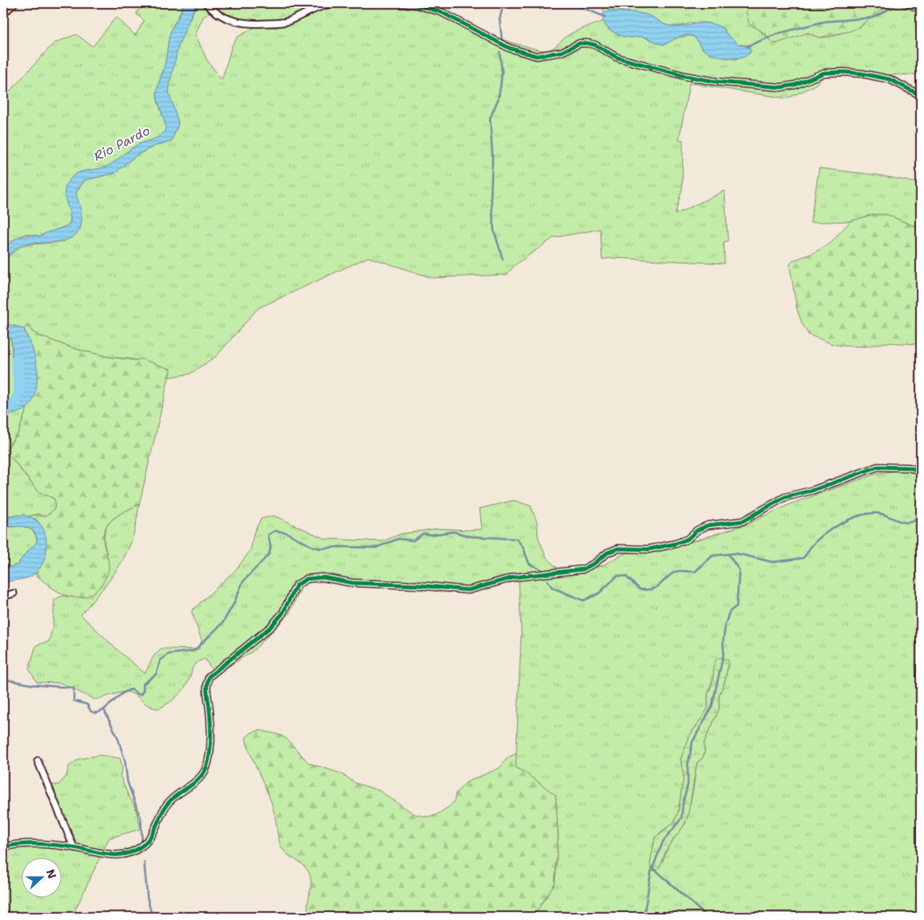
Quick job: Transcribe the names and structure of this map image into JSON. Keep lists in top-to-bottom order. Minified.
{"water":["Rio Pardo"],"north":"right"}
